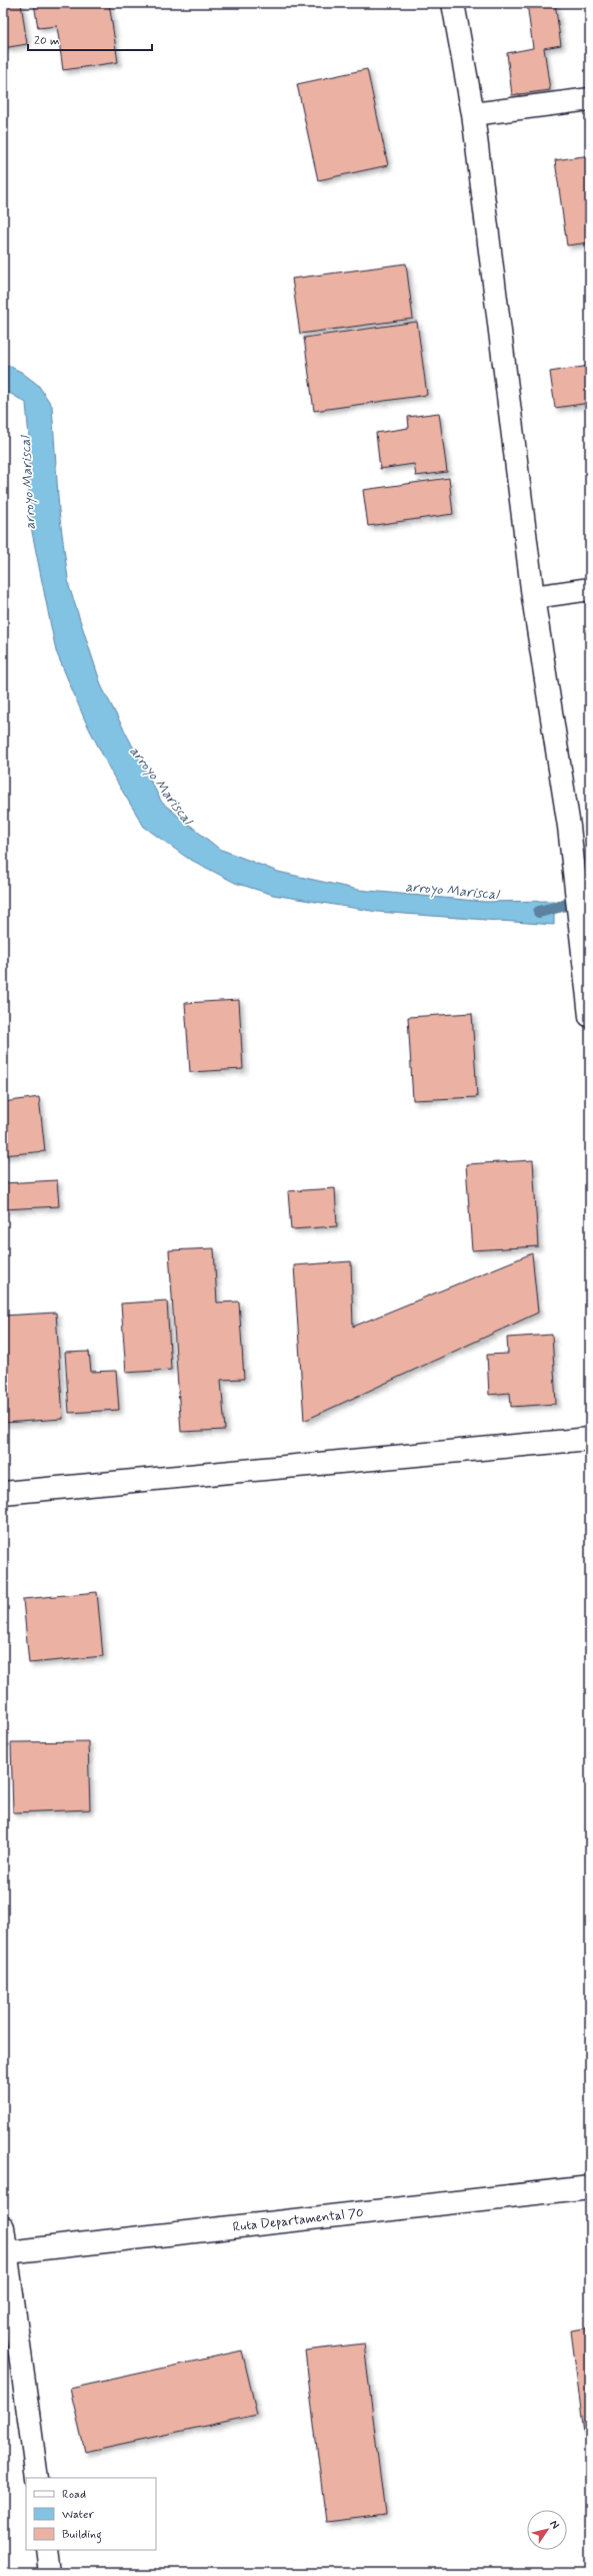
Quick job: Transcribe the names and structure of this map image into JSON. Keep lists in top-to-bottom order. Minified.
{"streets":{"street":["Ruta Departamental 70"]},"water":["arroyo Mariscal"],"legend":["Road","Water","Building"],"scale_bar":"20 m","north":"top right"}
